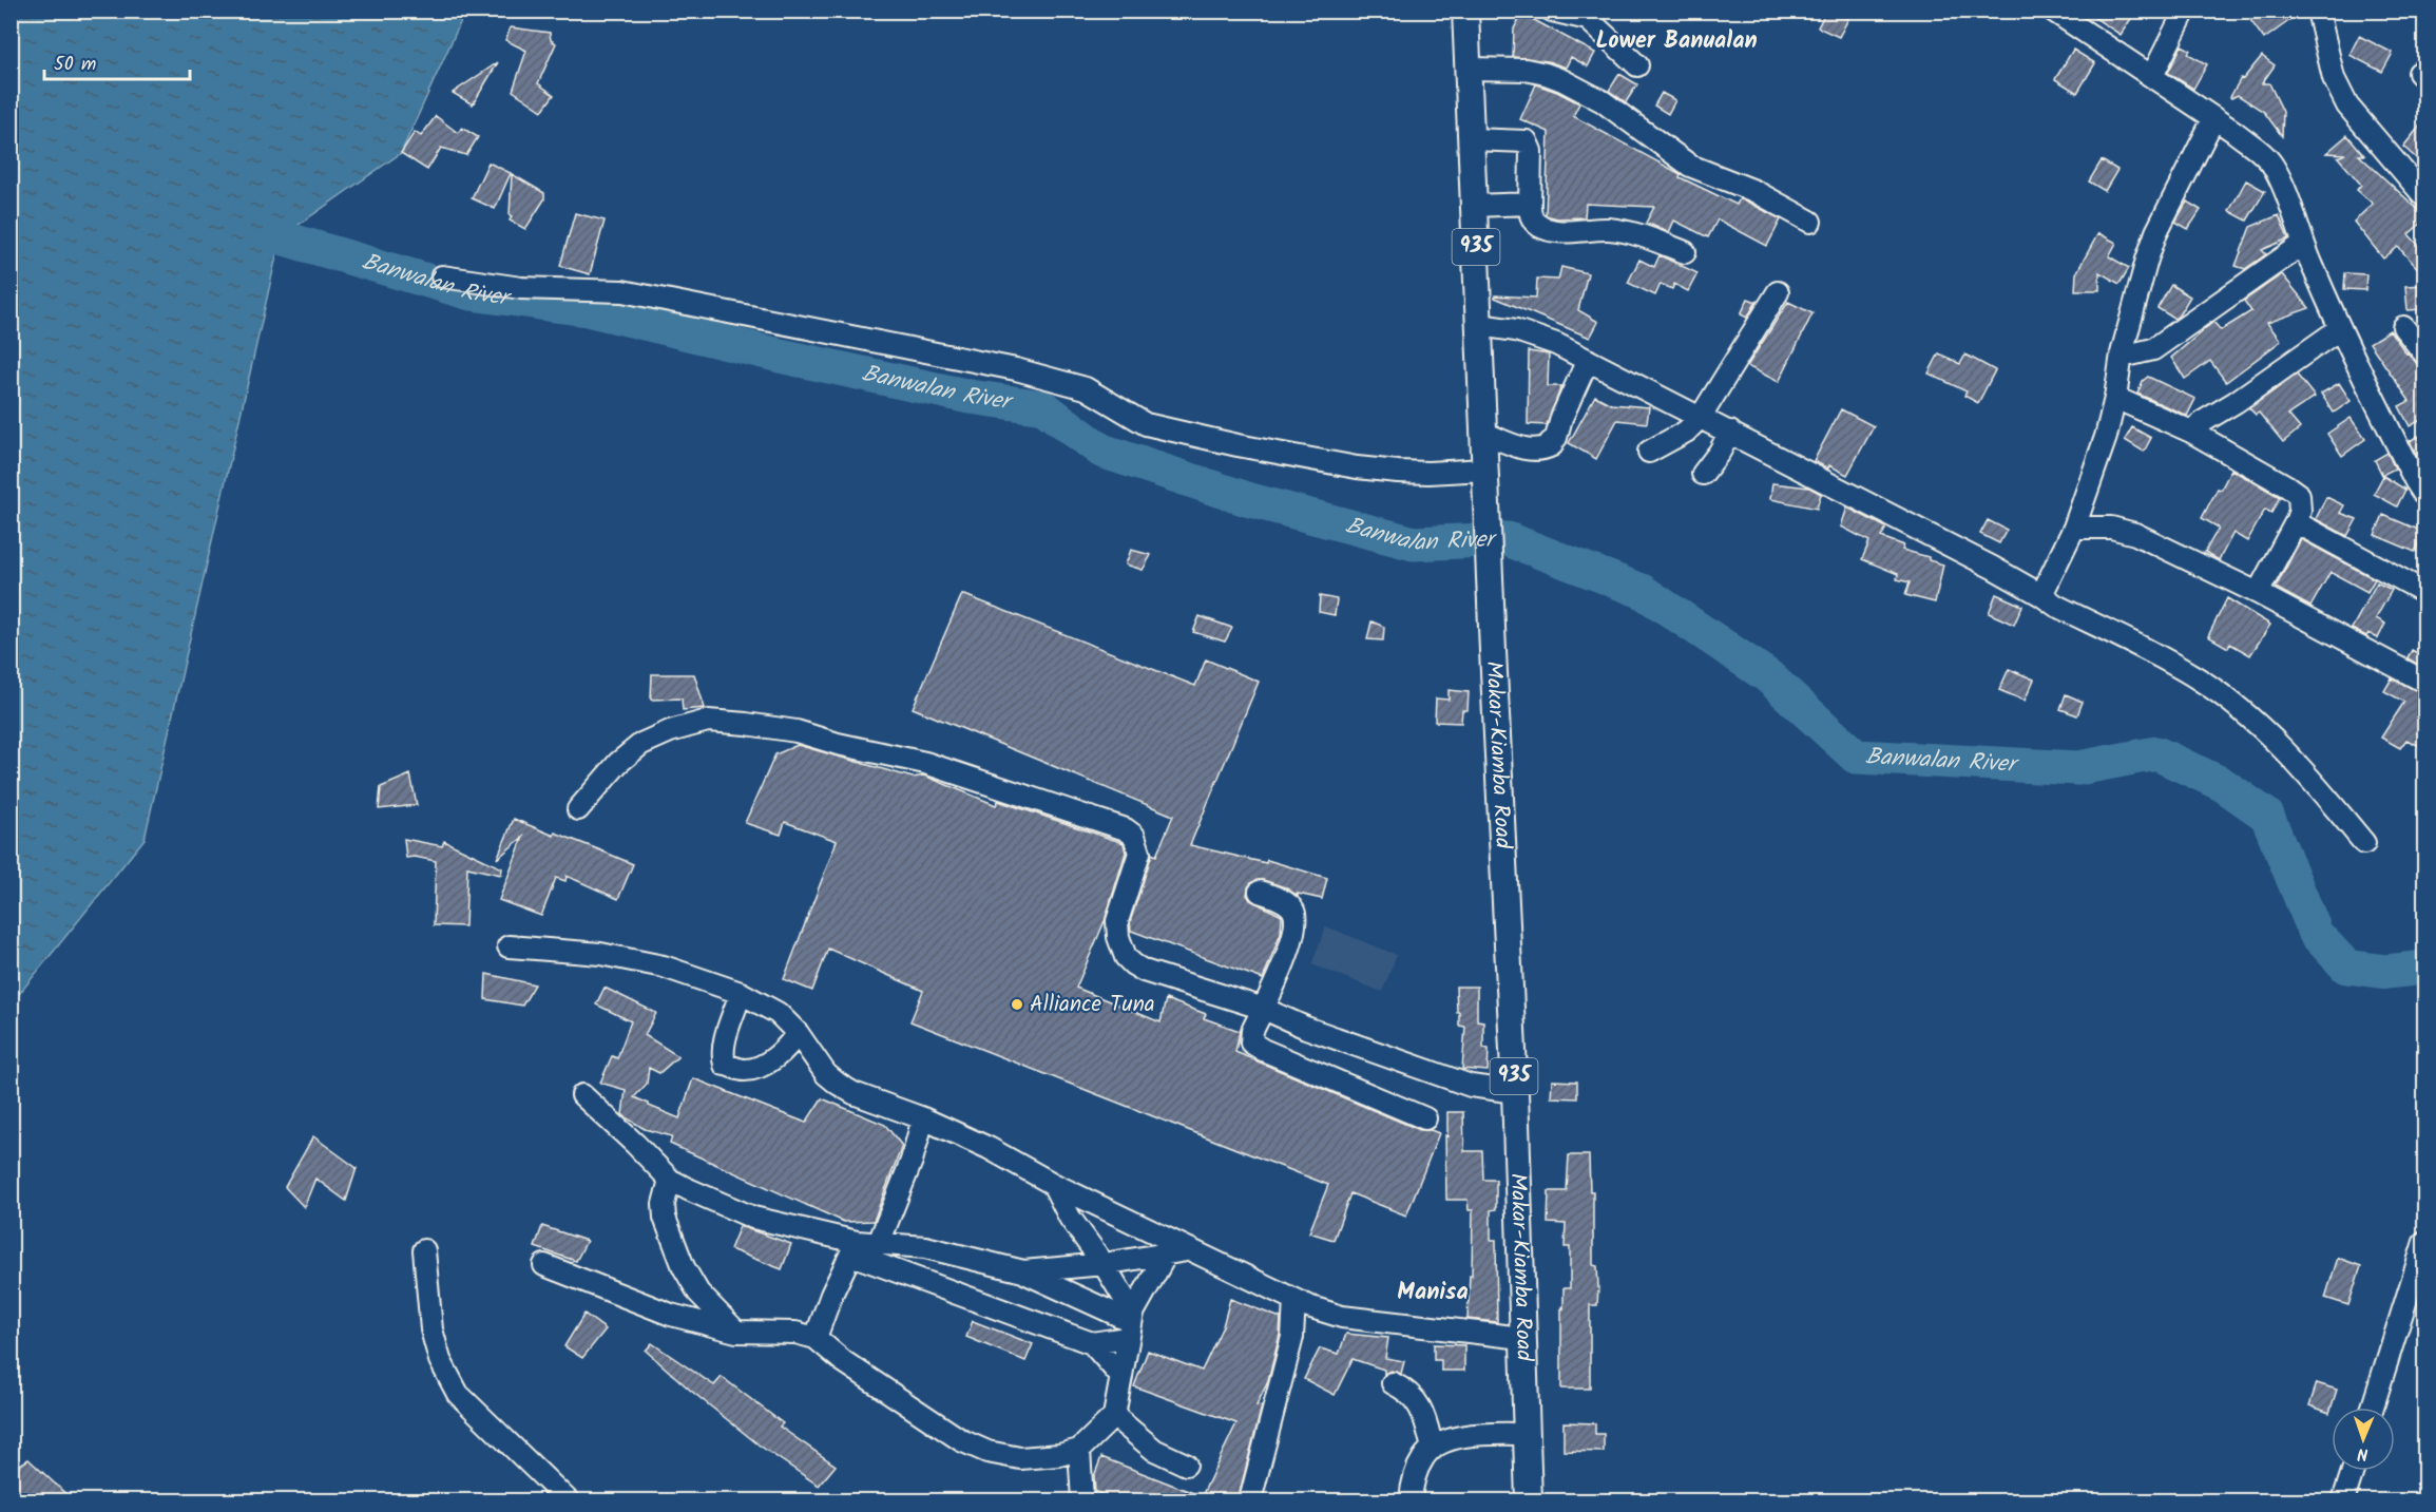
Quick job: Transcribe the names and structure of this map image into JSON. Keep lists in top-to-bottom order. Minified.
{"streets":{"main road":["935","Makar-Kiamba Road"]},"districts":["Lower Banualan","Manisa"],"water":["Banwalan River"],"places":["Alliance Tuna"],"scale_bar":"50 m","north":"bottom"}
